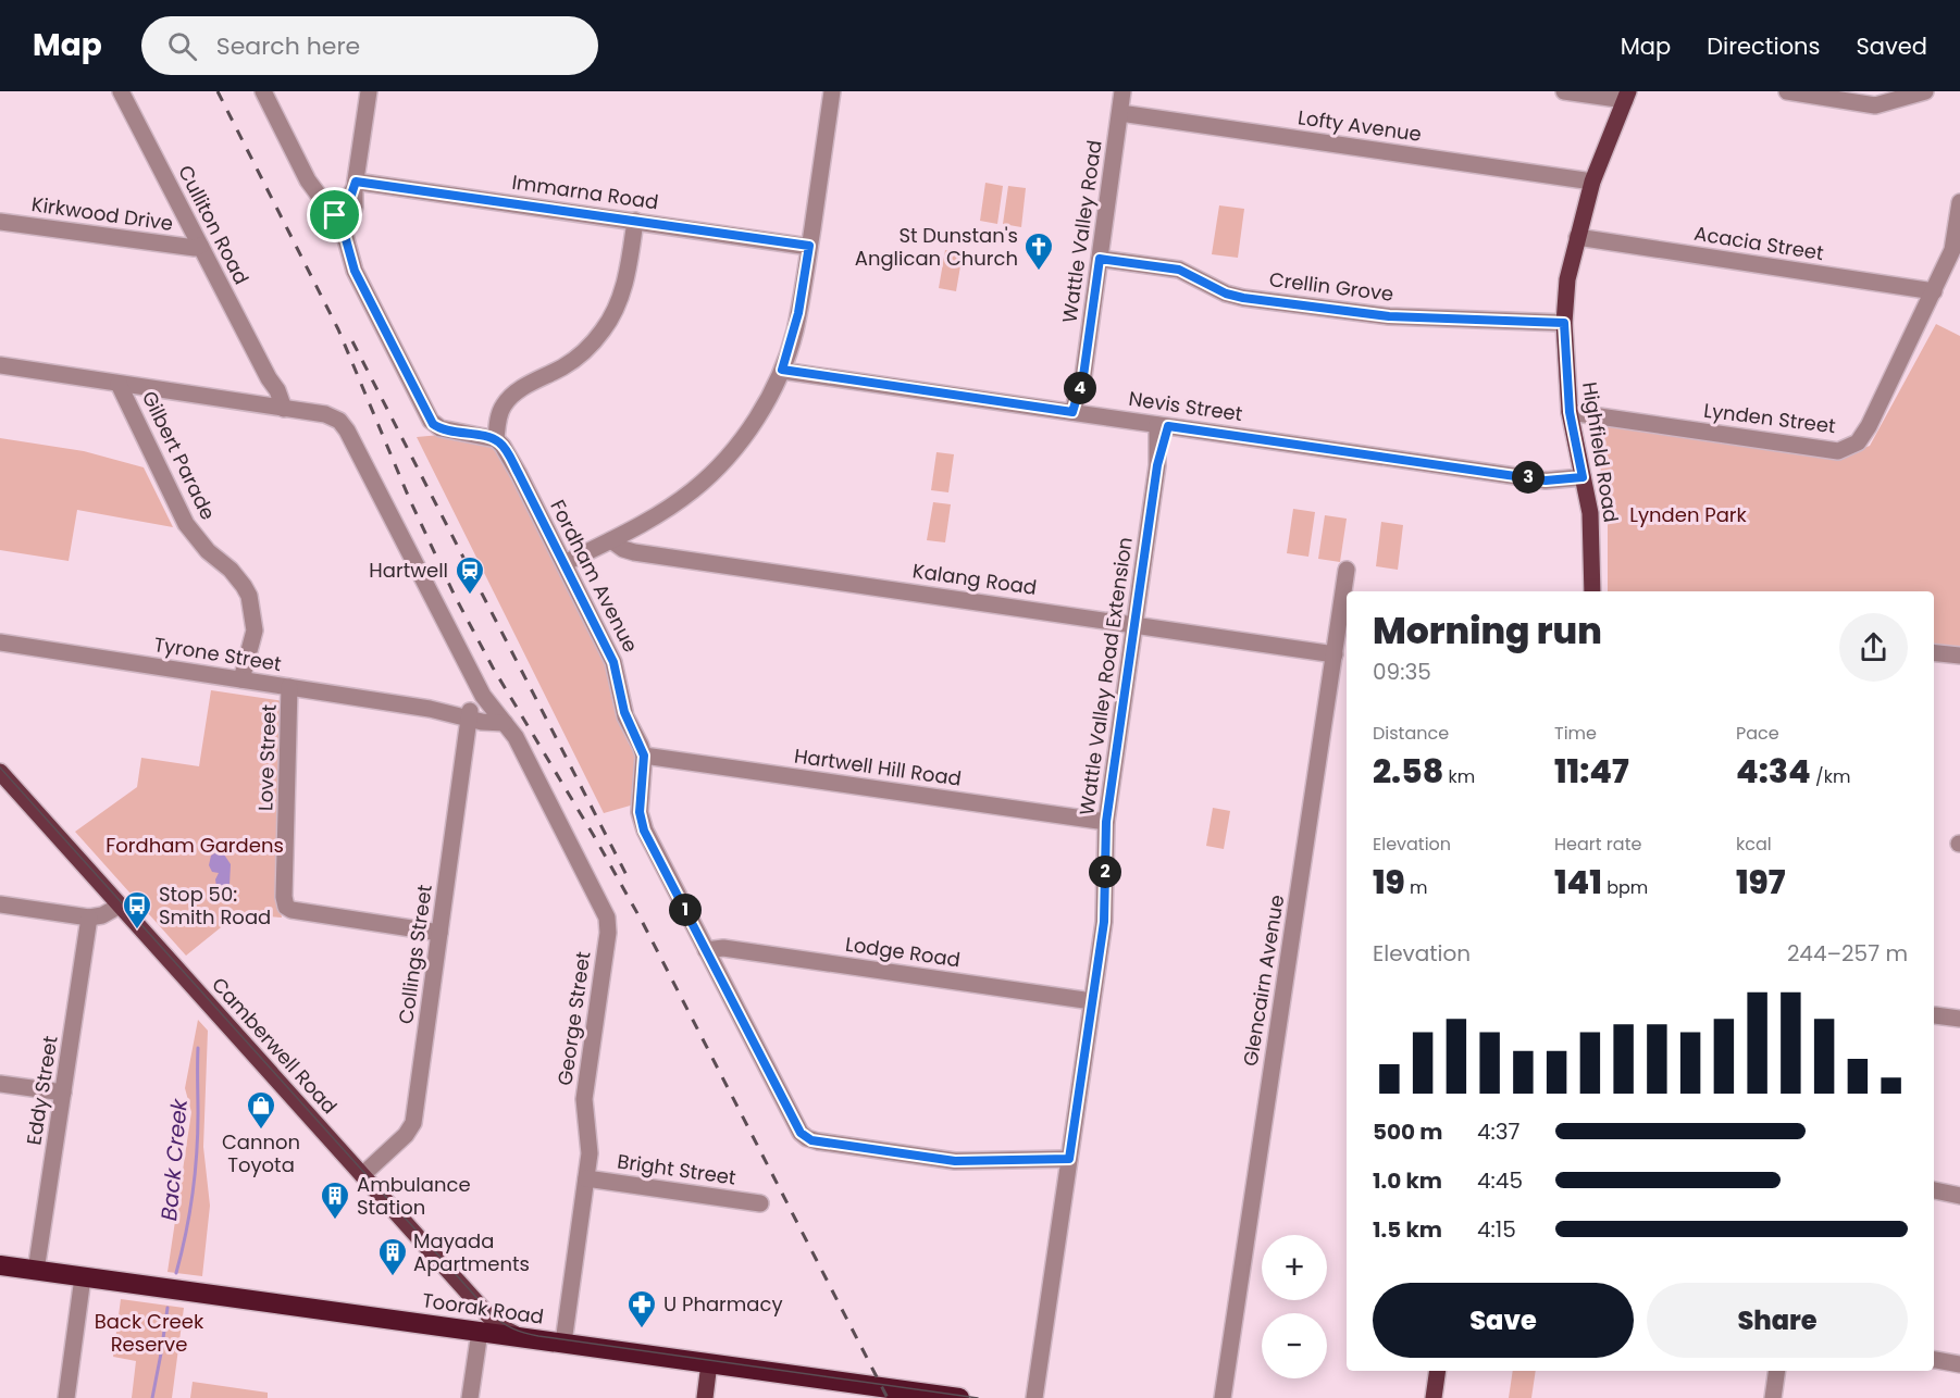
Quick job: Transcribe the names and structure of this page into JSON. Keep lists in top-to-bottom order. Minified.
{"streets":{"highway":["Toorak Road"],"main road":["Highfield Road","Camberwell Road"],"street":["Lofty Avenue","Immarna Road","Kirkwood Drive","Culliton Road","Wattle Valley Road","Acacia Street","Crellin Grove","Nevis Street","Lynden Street","Gilbert Parade","Fordham Avenue","Kalang Road","Tyrone Street","Wattle Valley Road Extension","Love Street","Hartwell Hill Road","Lodge Road","Collings Street","Glencairn Avenue","George Street","Eddy Street","Bright Street"]},"crossings":[["Lofty Avenue","Wattle Valley Road"],["Lofty Avenue","Highfield Road"],["Kirkwood Drive","Culliton Road"],["Culliton Road","George Street"],["Wattle Valley Road","Crellin Grove"],["Wattle Valley Road","Nevis Street"],["Acacia Street","Lynden Street"],["Acacia Street","Highfield Road"],["Crellin Grove","Highfield Road"],["Nevis Street","Highfield Road"],["Nevis Street","Wattle Valley Road Extension"],["Lynden Street","Highfield Road"],["Gilbert Parade","Tyrone Street"],["Gilbert Parade","George Street"],["Fordham Avenue","Wattle Valley Road Extension"],["Fordham Avenue","Hartwell Hill Road"],["Fordham Avenue","Lodge Road"],["Kalang Road","Wattle Valley Road Extension"],["Kalang Road","Glencairn Avenue"],["Tyrone Street","Love Street"],["Tyrone Street","Collings Street"],["Tyrone Street","George Street"],["Wattle Valley Road Extension","Hartwell Hill Road"],["Wattle Valley Road Extension","Lodge Road"],["Love Street","Collings Street"],["Collings Street","George Street"],["Collings Street","Camberwell Road"],["George Street","Bright Street"],["George Street","Toorak Road"],["Camberwell Road","Toorak Road"],["Eddy Street","Toorak Road"]],"water":["Back Creek"],"parks":["Lynden Park","Fordham Gardens","Back Creek Reserve"],"places":{"church":["St Dunstan's Anglican Church"],"station":["Hartwell"],"bus stop":["Stop 50: Smith Road"],"shop":["Cannon Toyota"],"building":["Ambulance Station","Mayada Apartments"],"pharmacy":["U Pharmacy"]},"page":{"header":"Map","search":"Search here","nav":["Map","Directions","Saved"],"pins":["4","3","2","1"],"heading":["Morning run","09:35"],"stats":[["Distance","2.58 km"],["Time","11:47"],["Pace","4:34 /km"],["Elevation","19 m"],["Heart rate","141 bpm"],["kcal","197"]],"chart":["Elevation","244–257 m"],"list":[{"name":"500 m","note":"4:37"},{"name":"1.0 km","note":"4:45"},{"name":"1.5 km","note":"4:15"}],"map_buttons":["+","−"],"buttons":["Save","Share"]}}
